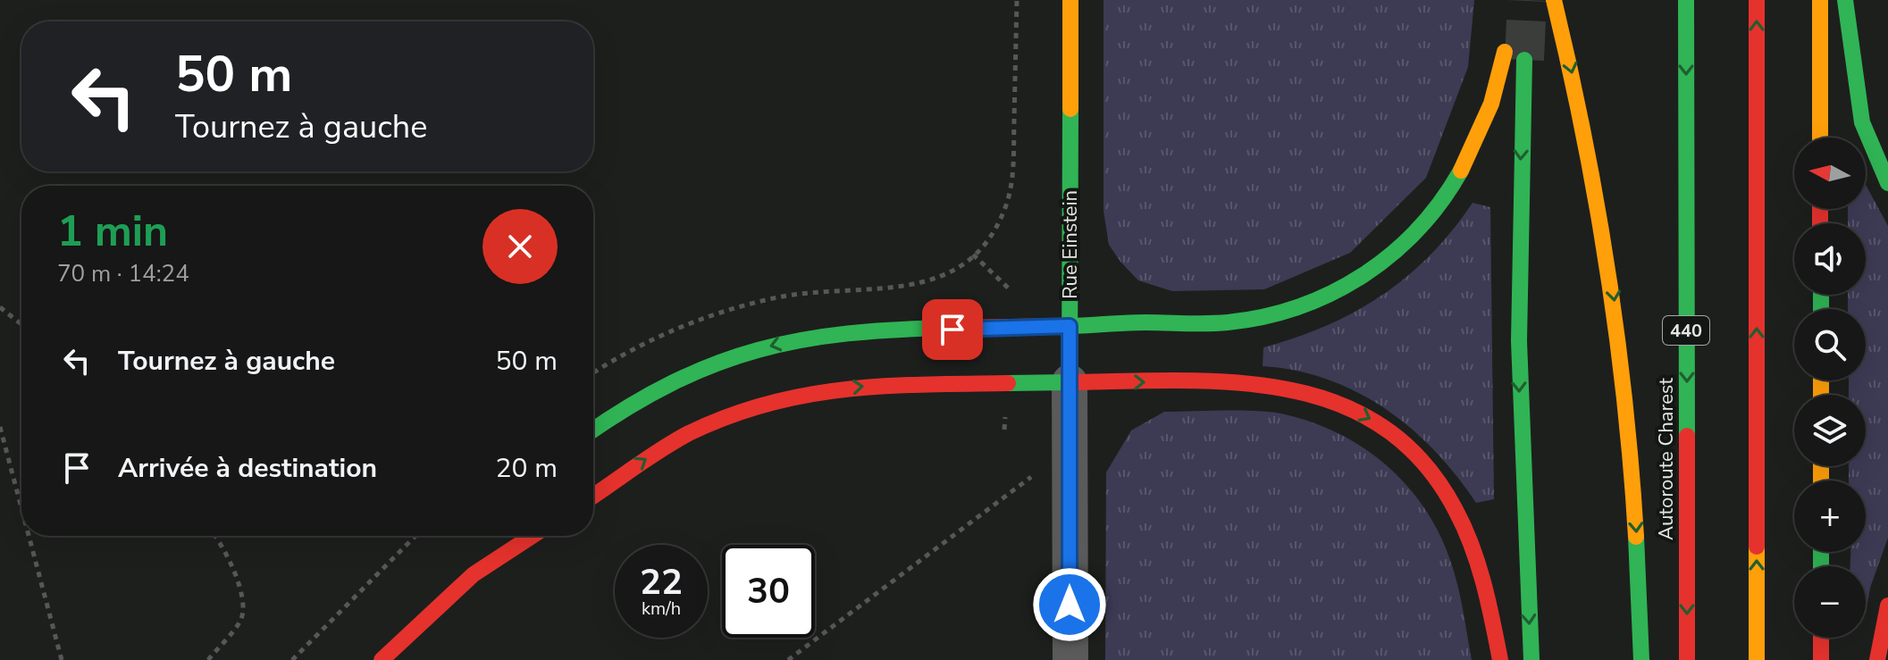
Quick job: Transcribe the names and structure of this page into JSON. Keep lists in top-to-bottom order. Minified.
{"streets":{"main road":["Rue Einstein","440","Autoroute Charest"]},"north":"left","page":{"turn":["50 m","Tournez à gauche"],"map_buttons":["+","−"],"heading":["1 min","70 m · 14:24"],"list":[{"name":"Tournez à gauche","value":"50 m"},{"name":"Arrivée à destination","value":"20 m"}],"speed":"22 km/h","limit":"30"}}
